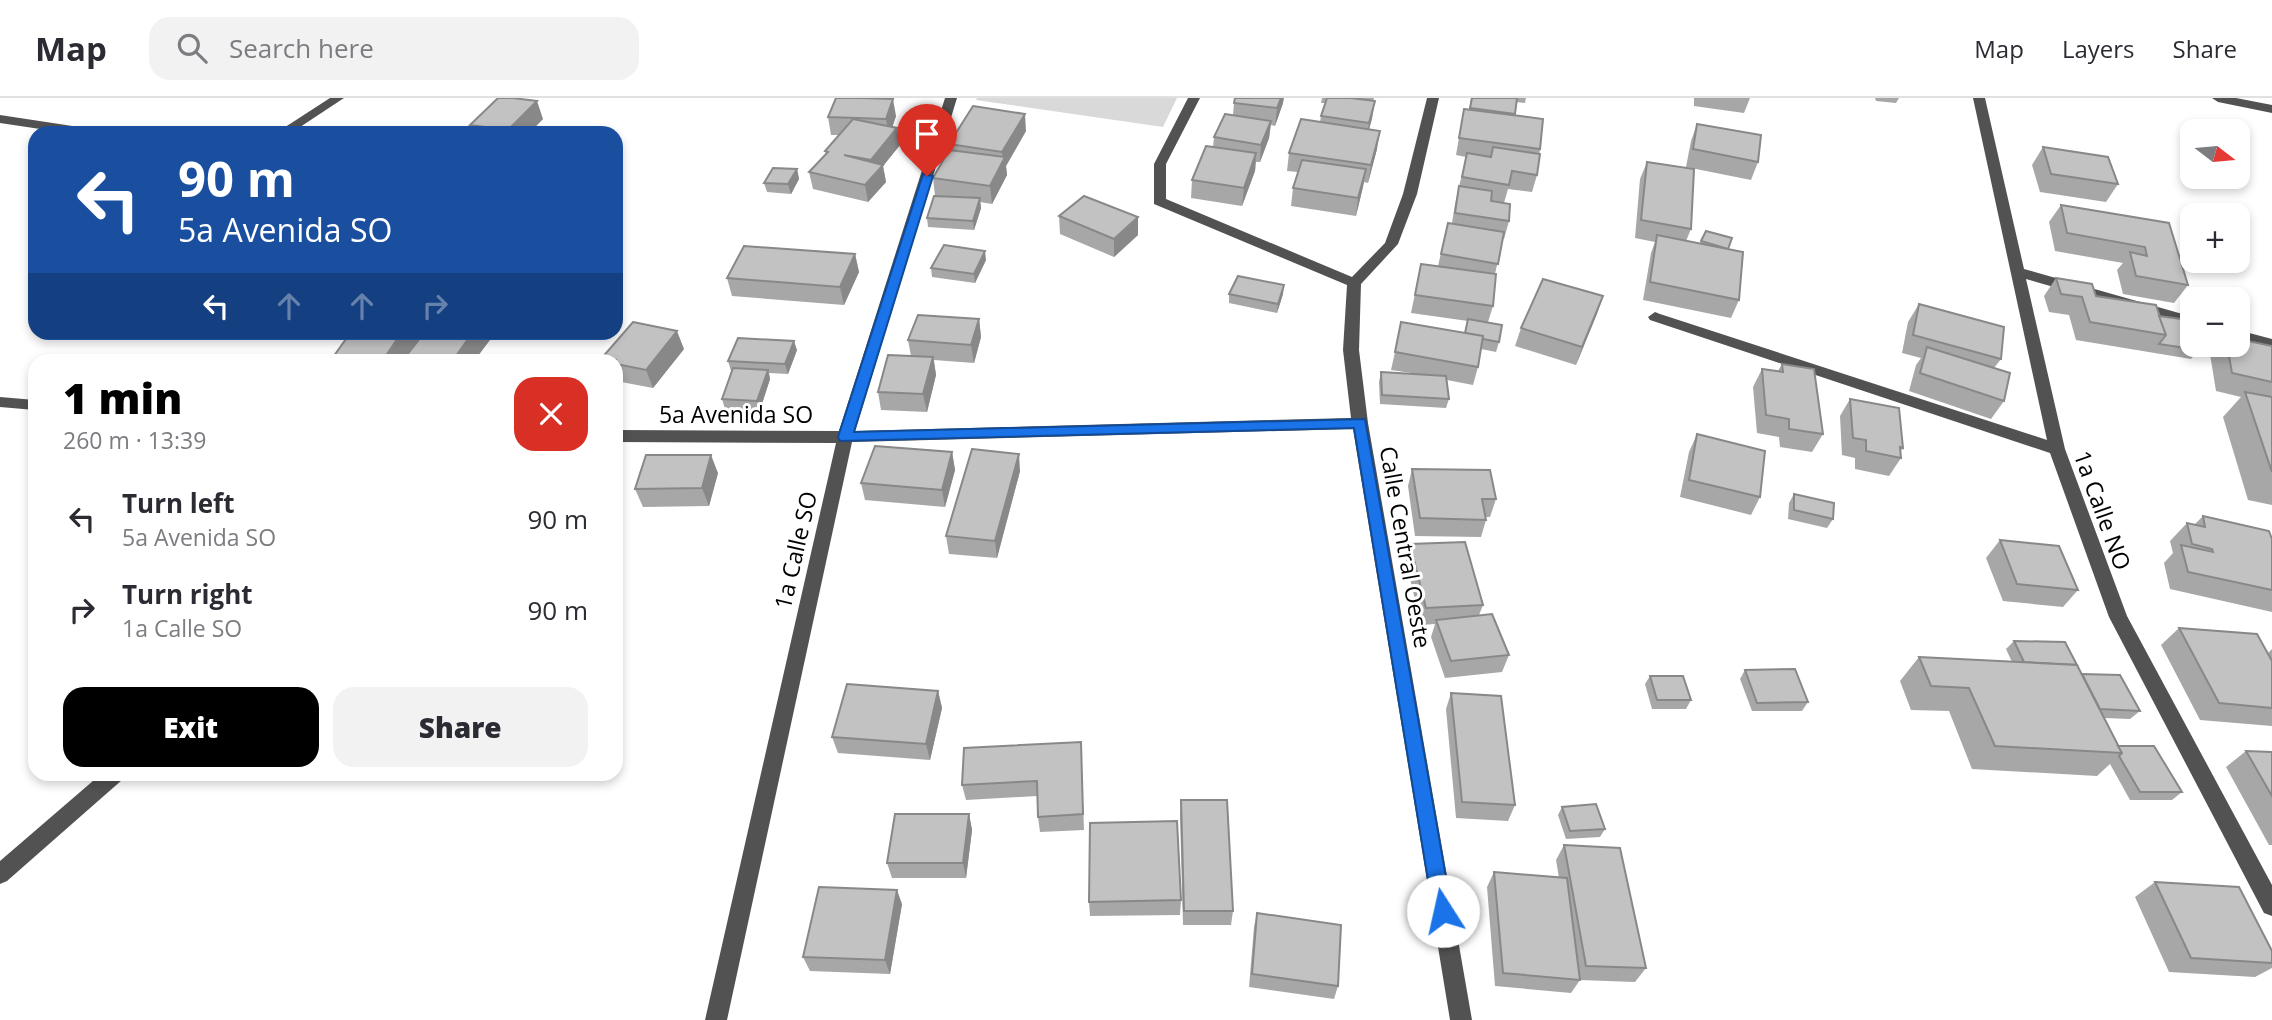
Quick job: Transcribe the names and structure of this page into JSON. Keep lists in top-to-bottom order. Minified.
{"streets":{"street":["5a Avenida SO","1a Calle NO","Calle Central Oeste","1a Calle SO"]},"crossings":[["5a Avenida SO","Calle Central Oeste"],["5a Avenida SO","1a Calle SO"]],"north":"right","page":{"header":"Map","search":"Search here","nav":["Map","Layers","Share"],"map_buttons":["+","−"],"turn":["90 m","5a Avenida SO"],"heading":["1 min","260 m · 13:39"],"list":[{"name":"Turn left","note":"5a Avenida SO","value":"90 m"},{"name":"Turn right","note":"1a Calle SO","value":"90 m"}],"buttons":["Exit","Share"]}}
